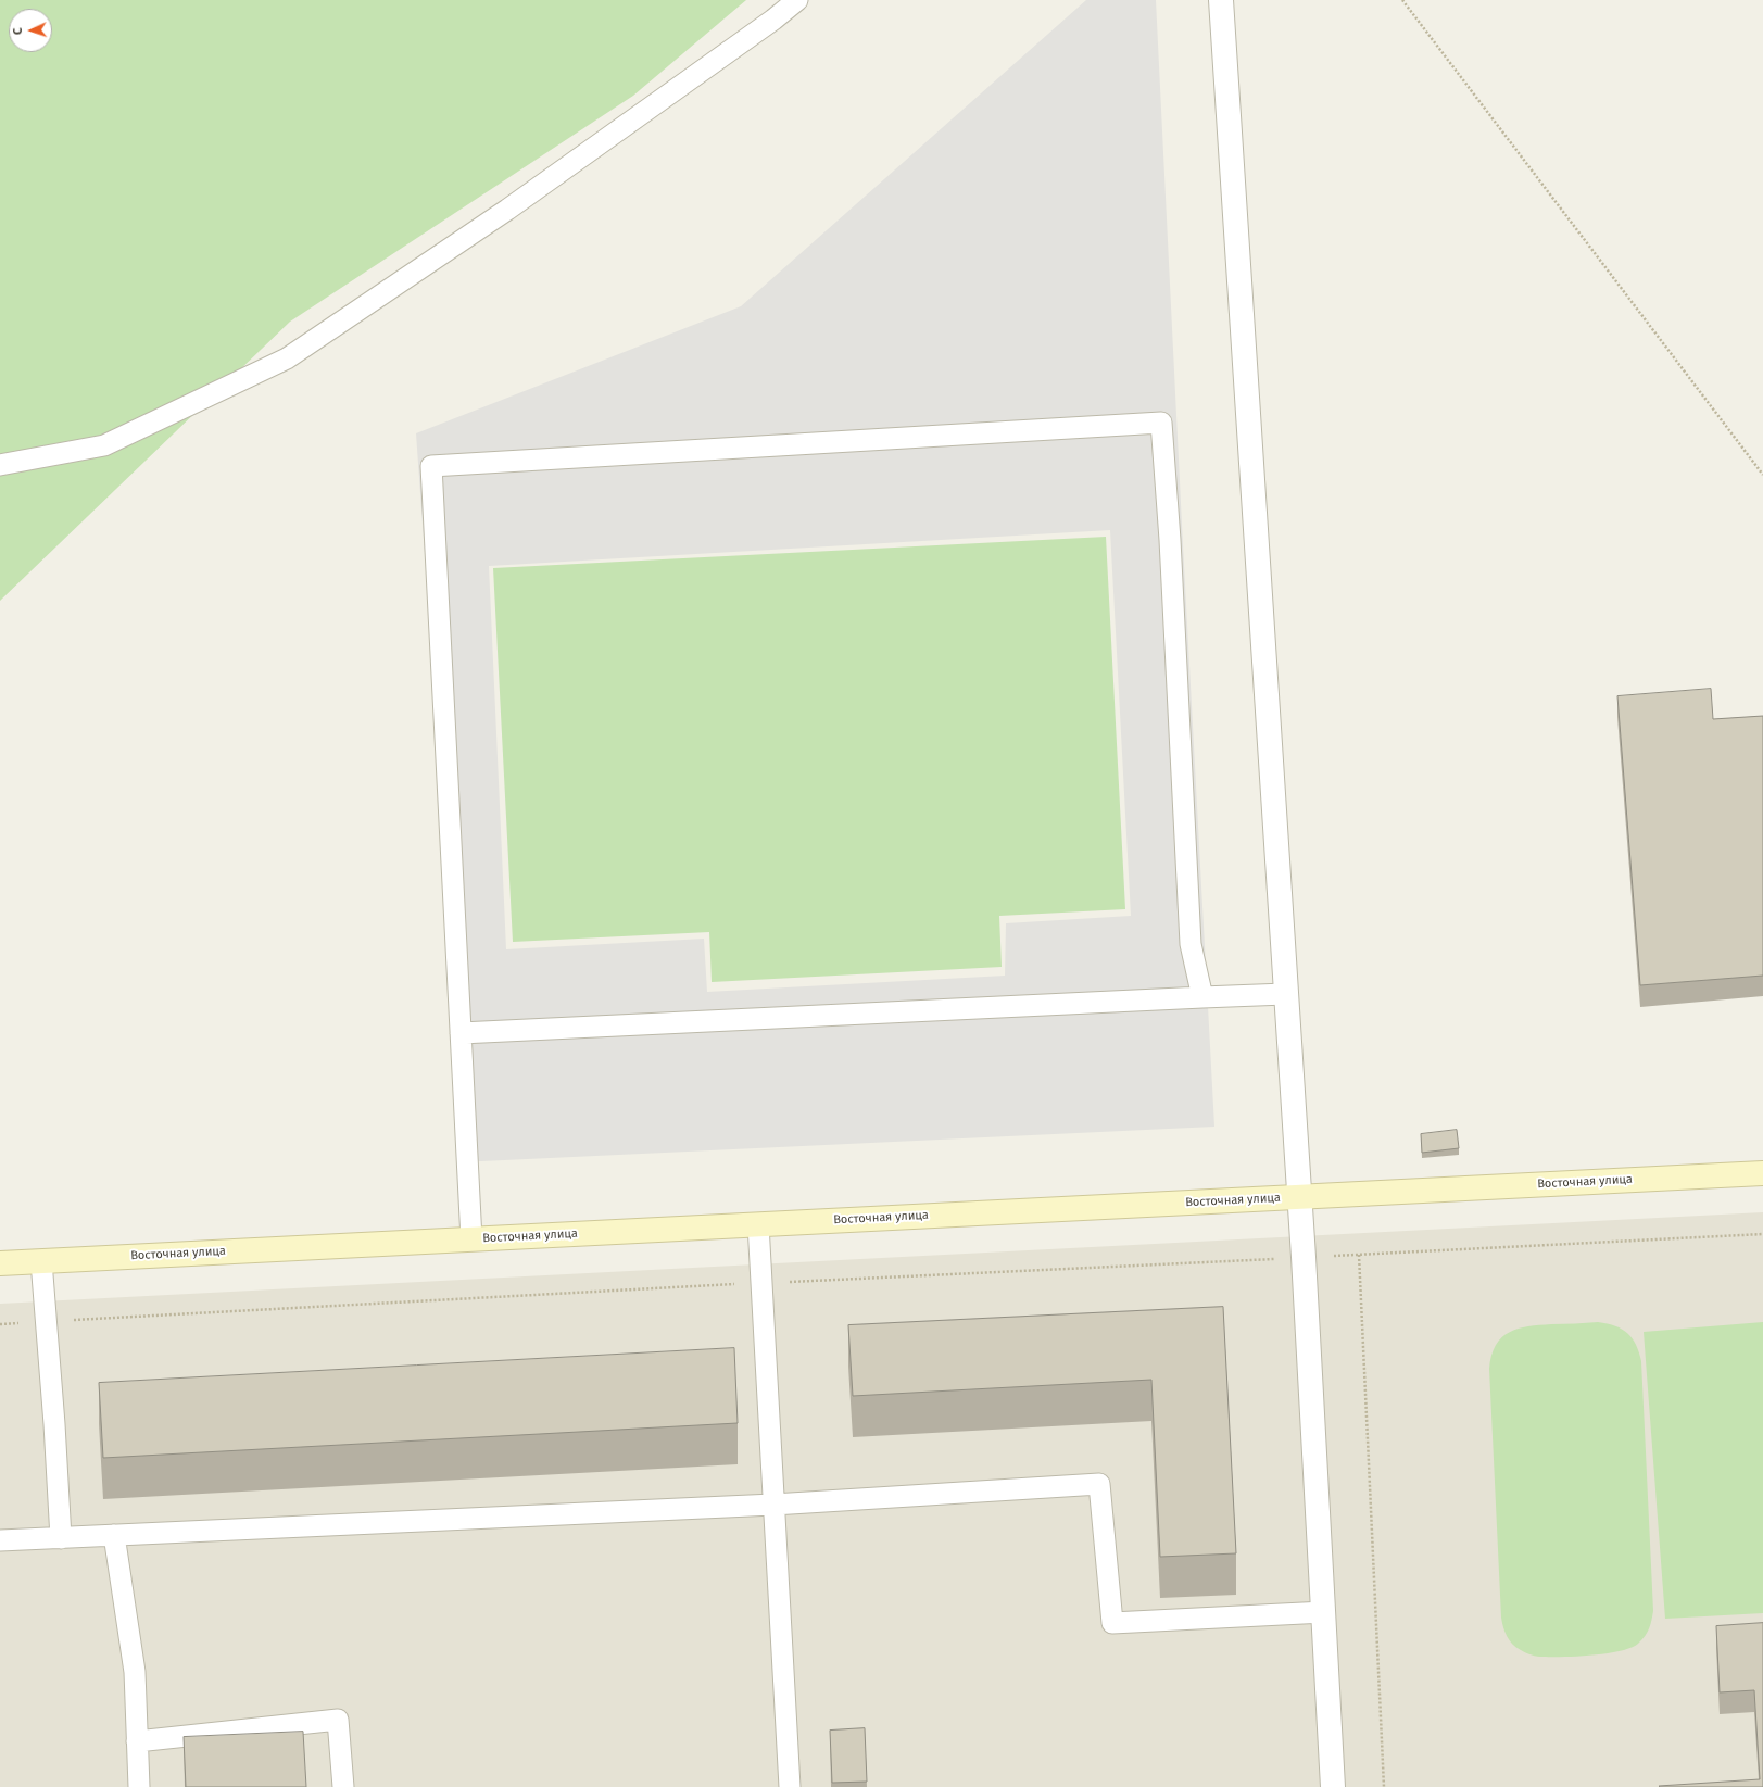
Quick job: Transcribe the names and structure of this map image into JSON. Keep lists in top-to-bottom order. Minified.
{"streets":{"main road":["Восточная улица"]},"north":"left"}
